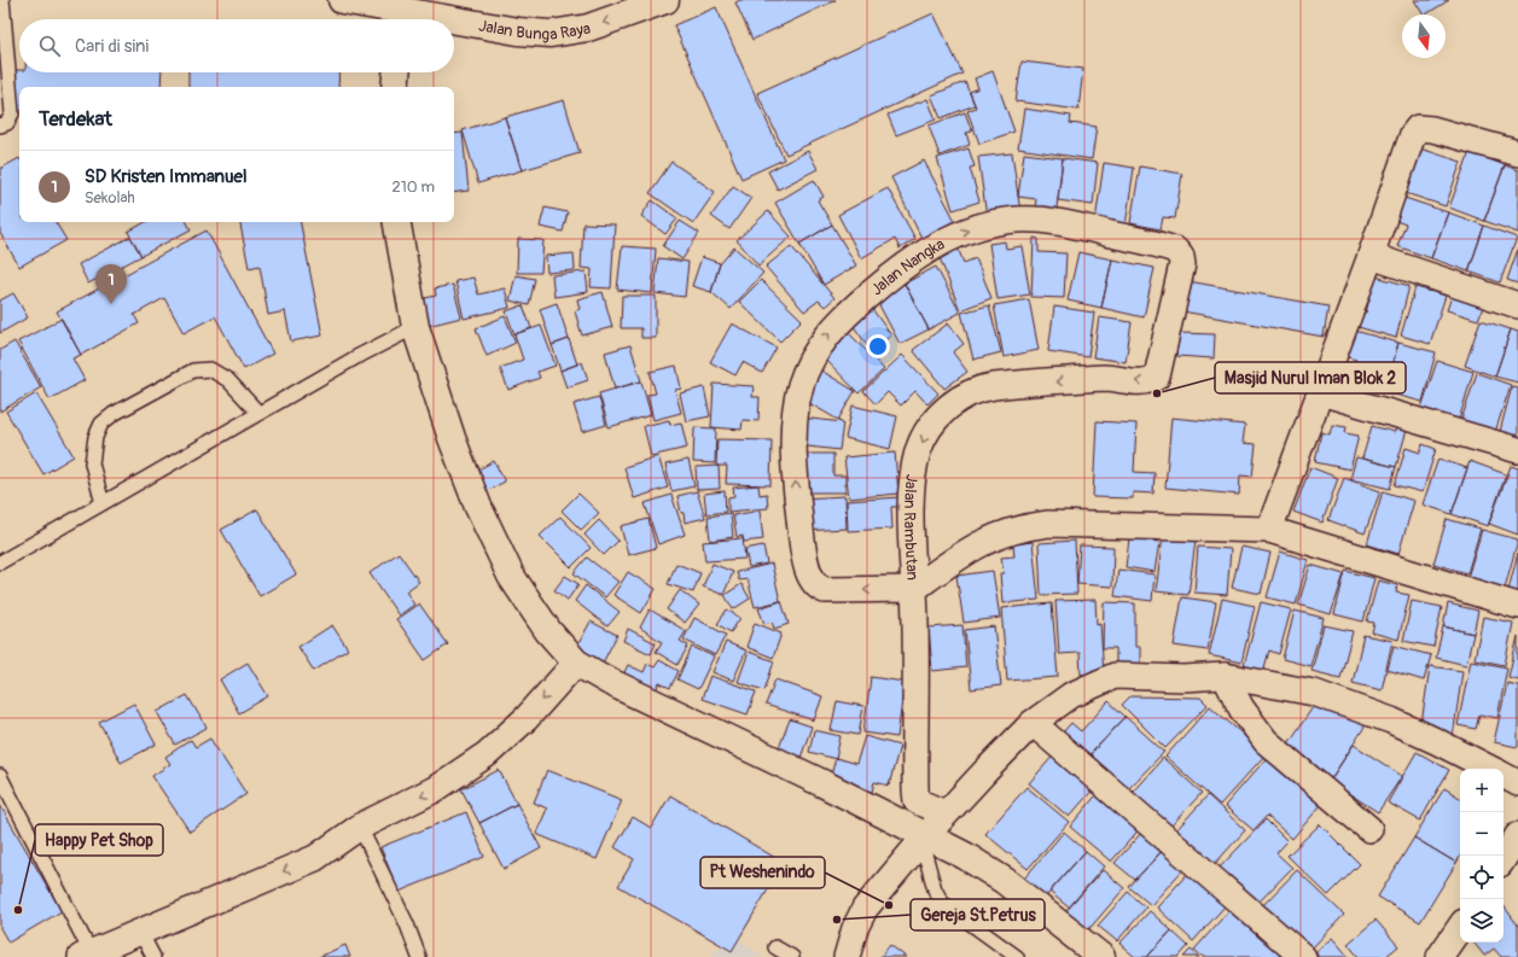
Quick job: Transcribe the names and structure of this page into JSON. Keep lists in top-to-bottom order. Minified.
{"streets":{"street":["Jalan Bunga Raya","Jalan Nangka","Jalan Rambutan"]},"crossings":[["Jalan Nangka","Jalan Rambutan"]],"one_way":["Jalan Bunga Raya","Jalan Rambutan"],"places":["Masjid Nurul Iman Blok 2","Pt Weshenindo","Happy Pet Shop","Gereja St.Petrus"],"north":"bottom","page":{"search":"Cari di sini","heading":"Terdekat","list":[{"mark":"1","name":"SD Kristen Immanuel","note":"Sekolah","value":"210 m"}],"pins":"1","map_buttons":["+","−"]}}
